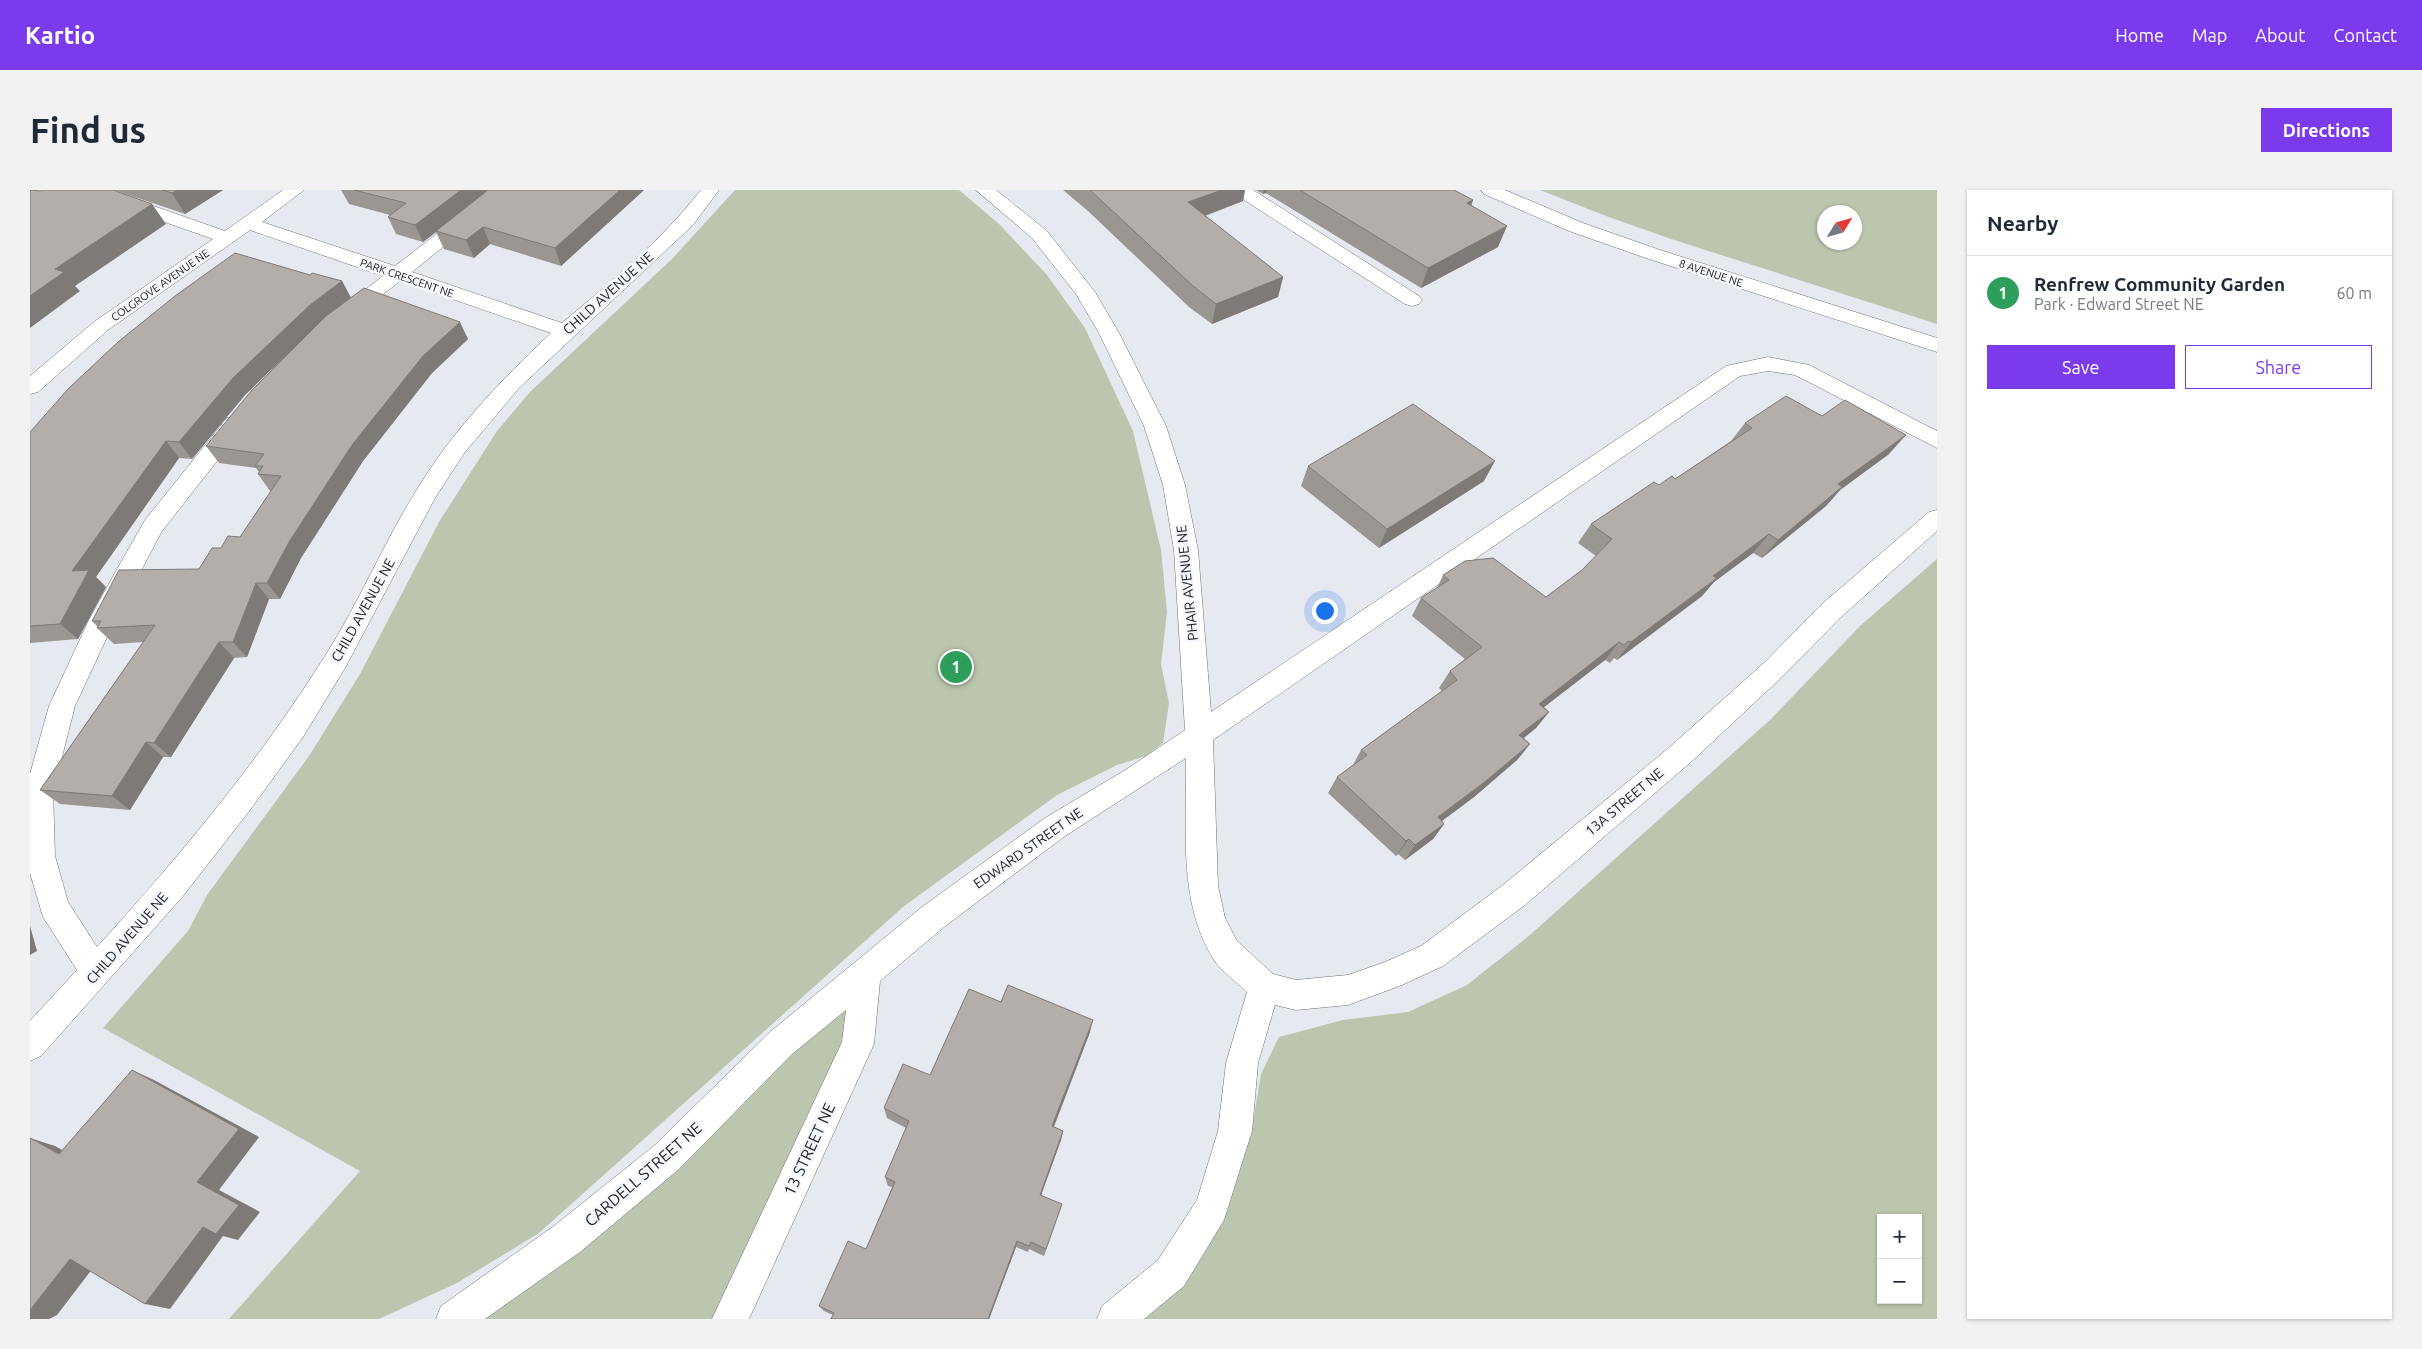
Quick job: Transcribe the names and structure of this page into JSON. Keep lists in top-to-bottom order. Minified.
{"streets":{"street":["8 AVENUE NE","PARK CRESCENT NE","COLGROVE AVENUE NE","CHILD AVENUE NE","PHAIR AVENUE NE","13A STREET NE","EDWARD STREET NE","13 STREET NE","CARDELL STREET NE"]},"crossings":[["PARK CRESCENT NE","COLGROVE AVENUE NE"],["PARK CRESCENT NE","CHILD AVENUE NE"],["PHAIR AVENUE NE","13A STREET NE"],["PHAIR AVENUE NE","EDWARD STREET NE"],["EDWARD STREET NE","13 STREET NE"],["EDWARD STREET NE","CARDELL STREET NE"],["13 STREET NE","CARDELL STREET NE"]],"north":"top right","page":{"header":"Kartio","nav":["Home","Map","About","Contact"],"buttons":["Directions",["Save","Share"]],"title":"Find us","heading":"Nearby","list":[{"mark":"1","name":"Renfrew Community Garden","note":"Park · Edward Street NE","value":"60 m"}],"pins":"1","map_buttons":["+","−"]}}
